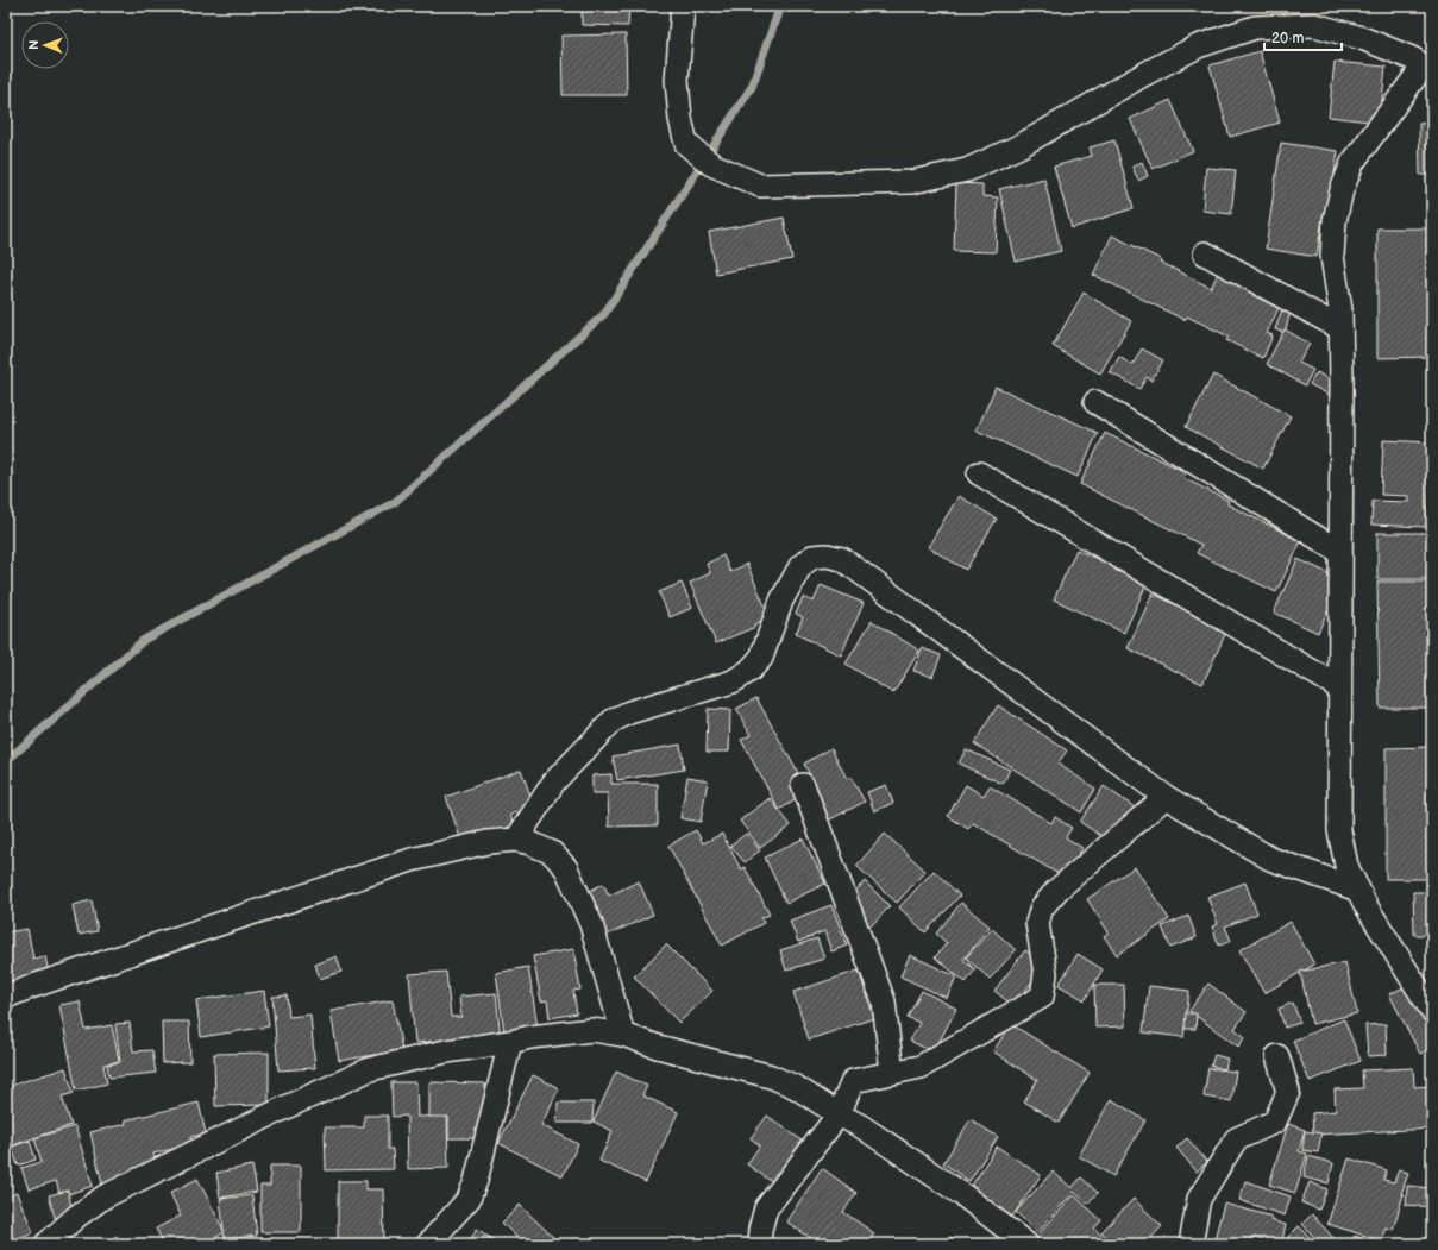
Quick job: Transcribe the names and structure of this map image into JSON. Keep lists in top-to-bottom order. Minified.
{"scale_bar":"20 m","north":"left"}
